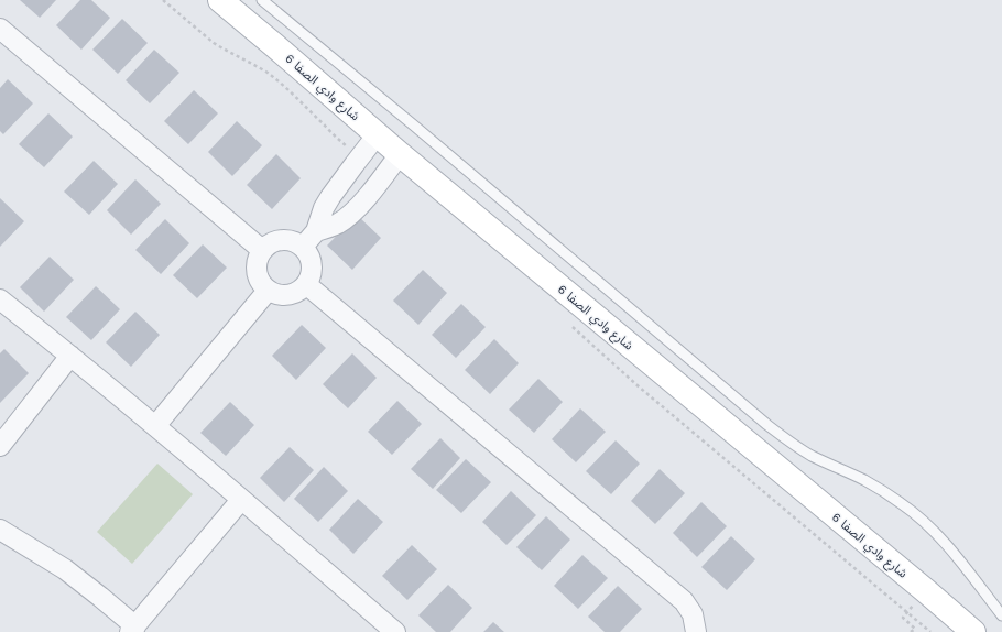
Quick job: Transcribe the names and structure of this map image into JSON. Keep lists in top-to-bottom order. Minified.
{"streets":{"main road":["شارع وادي الصفا 6"]}}
